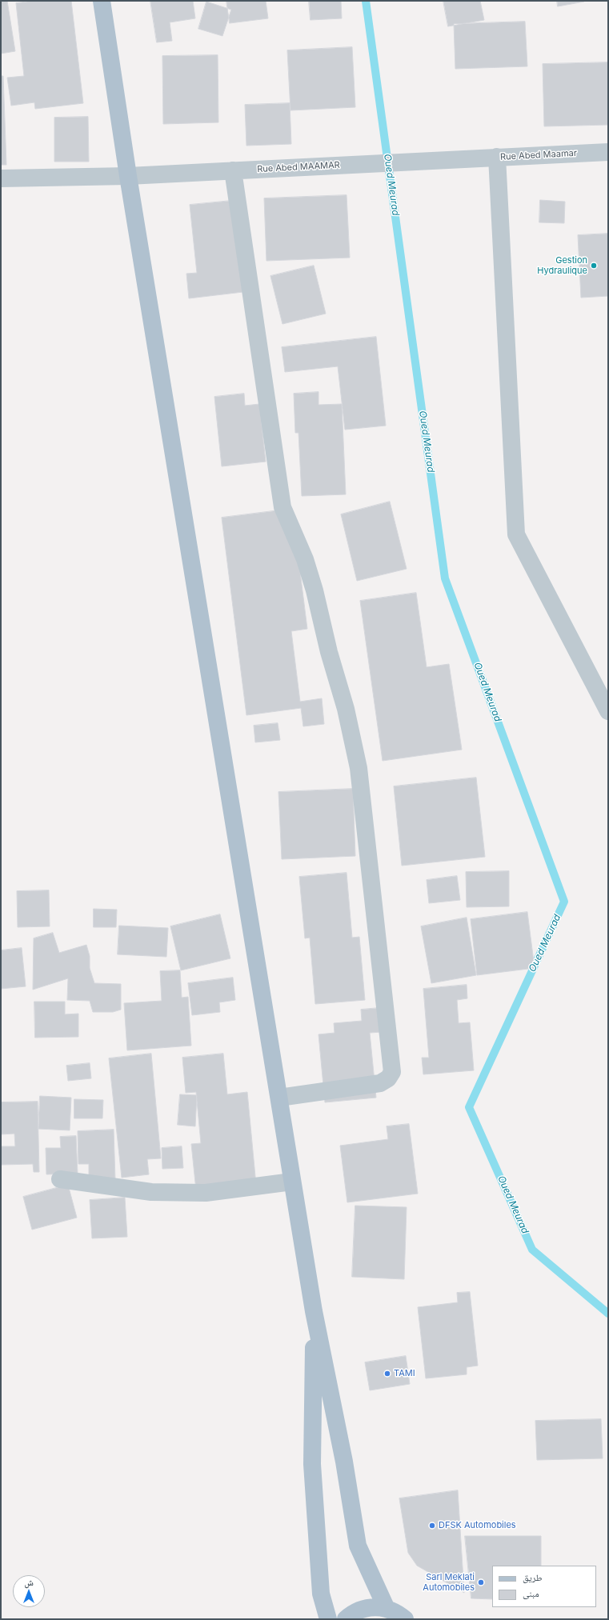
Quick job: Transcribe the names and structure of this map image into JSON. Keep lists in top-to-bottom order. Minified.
{"streets":{"street":["Rue Abed Maamar","Rue Abed MAAMAR"]},"crossings":[["Rue Abed Maamar","Rue Abed MAAMAR"]],"water":["Oued Meurad"],"places":["Gestion Hydraulique","TAMI","DFSK Automobiles","Sarl Meklati Automobiles"],"legend":["طريق","مبنى"],"north":"top"}
